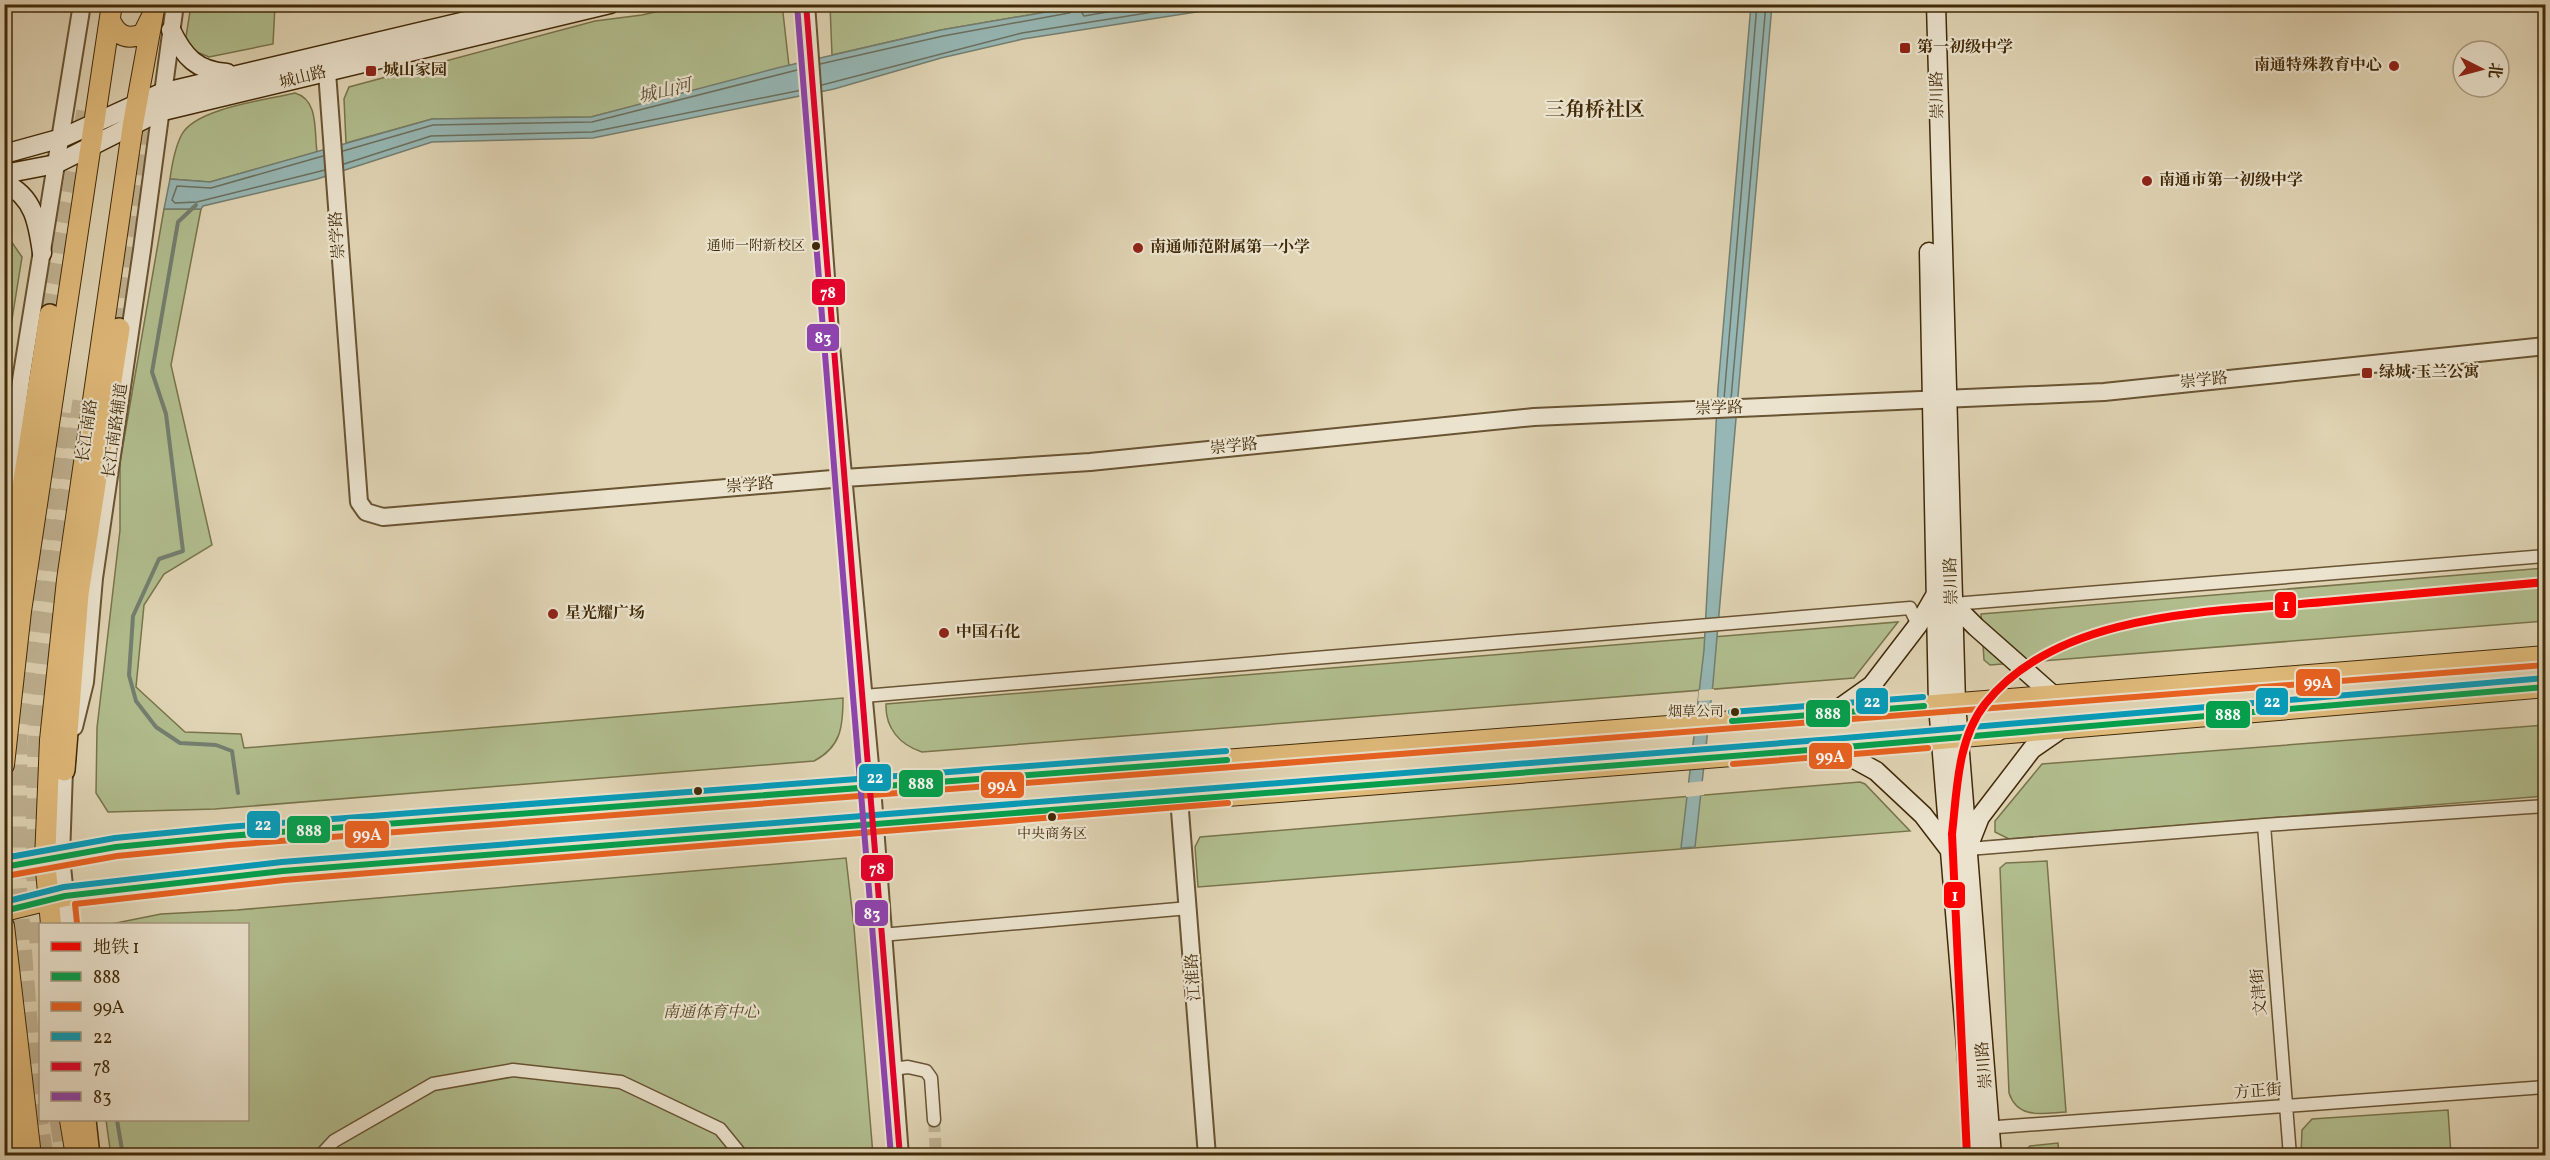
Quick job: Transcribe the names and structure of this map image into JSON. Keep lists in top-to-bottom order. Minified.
{"streets":{"main road":["城山路","崇川路","长江南路"],"street":["崇学路","长江南路辅道","江淮路","文津街","方正街"]},"crossings":[["城山路","崇学路"],["城山路","长江南路"],["城山路","长江南路辅道"],["崇川路","崇学路"],["崇川路","方正街"],["长江南路","长江南路辅道"],["文津街","方正街"]],"districts":["三角桥社区"],"water":["城山河"],"parks":["南通体育中心"],"places":{"transit":["第一初级中学","城山家园","绿城·玉兰公寓"],"other":["南通特殊教育中心","南通市第一初级中学","通师一附新校区","南通师范附属第一小学","星光耀广场","中国石化","烟草公司","中央商务区"]},"lines":["transit line 78","transit line 83","metro line 1","transit line 99A","transit line 22","transit line 888"],"legend":["地铁 1","888","99A","22","78","83"],"north":"right"}
